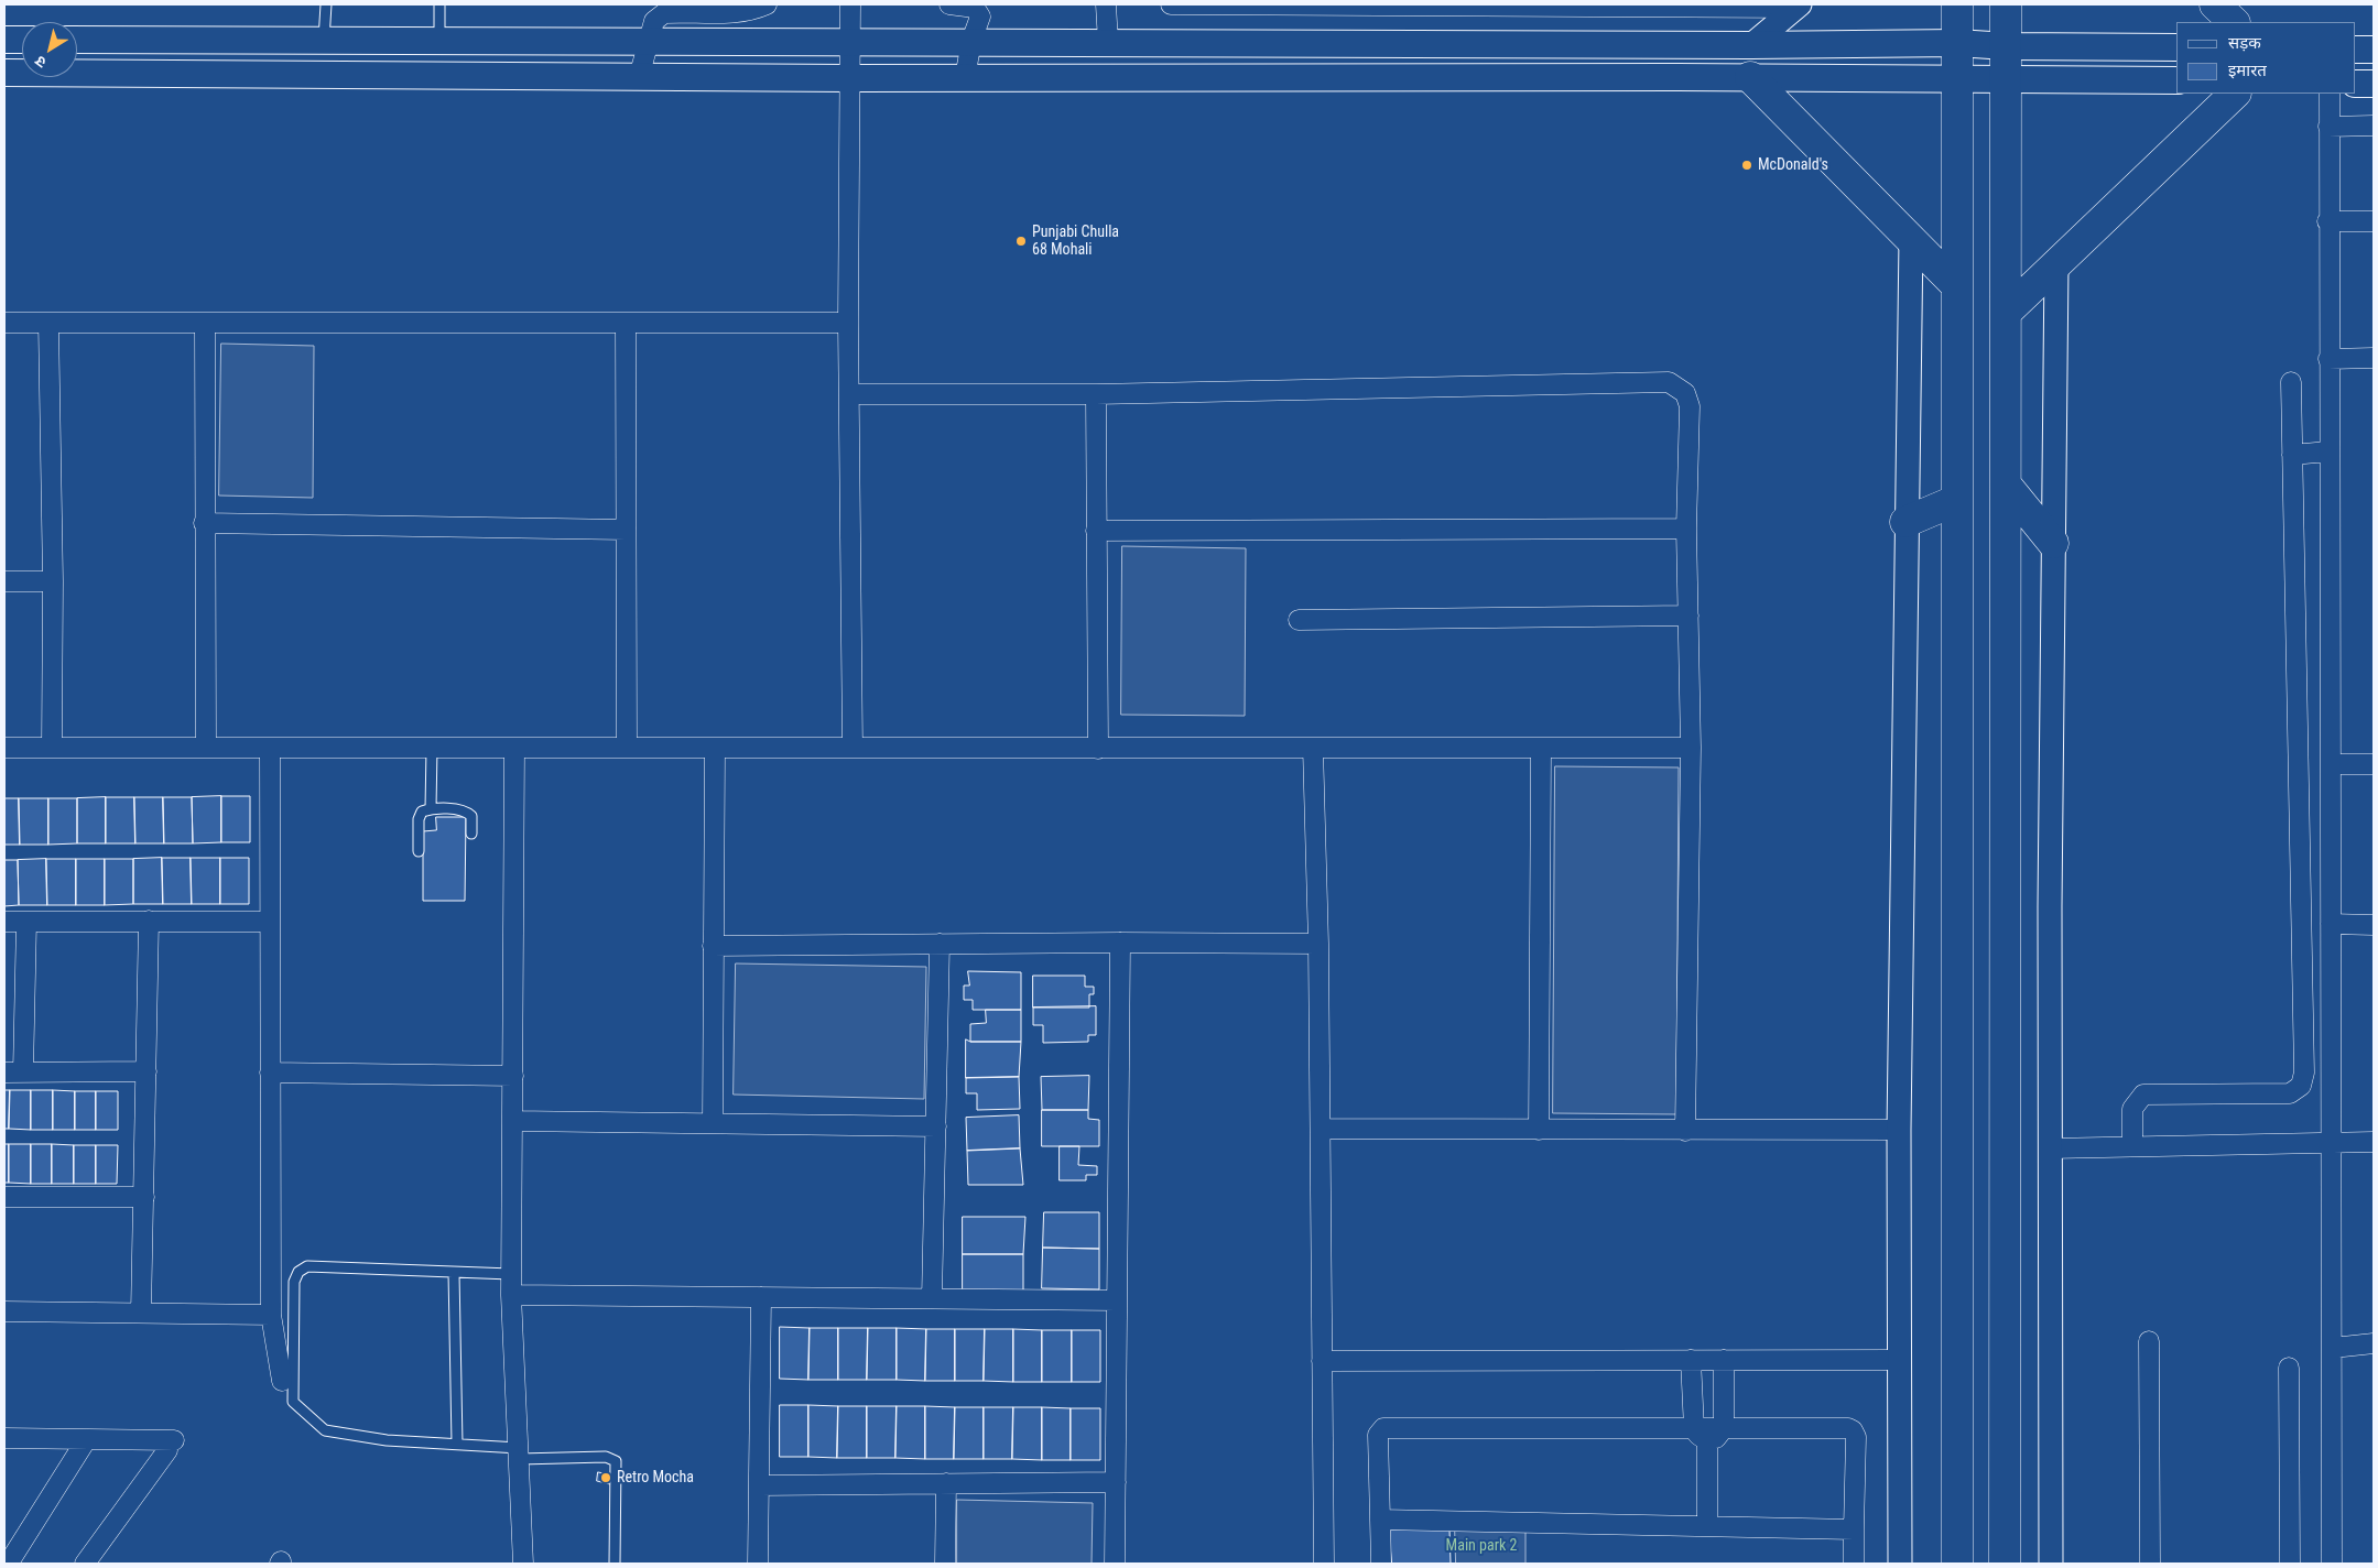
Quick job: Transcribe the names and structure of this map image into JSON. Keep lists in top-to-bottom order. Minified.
{"parks":["Main park 2"],"places":["McDonald's","Punjabi Chulla 68 Mohali","Retro Mocha"],"legend":["सड़क","इमारत"],"north":"bottom left"}
